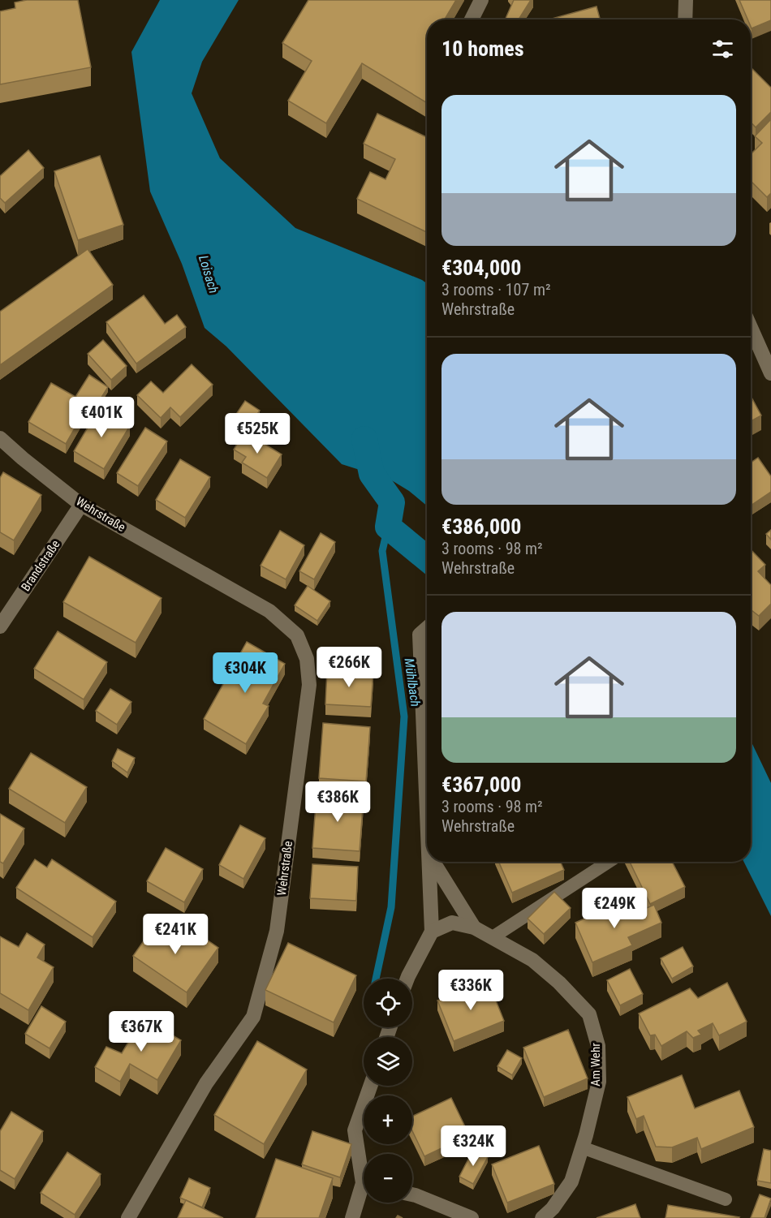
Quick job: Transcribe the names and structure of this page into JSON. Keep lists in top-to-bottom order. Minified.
{"streets":{"street":["Wehrstraße","Brandstraße","Am Wehr"]},"crossings":[["Wehrstraße","Brandstraße"]],"water":["Loisach","Mühlbach"],"page":{"heading":"10 homes","list":[{"name":"€304,000","note":"3 rooms · 107 m² · Wehrstraße"},{"name":"€386,000","note":"3 rooms · 98 m² · Wehrstraße"},{"name":"€367,000","note":"3 rooms · 98 m² · Wehrstraße"}],"price":["€401K","€525K","€266K","€304K","€386K","€249K","€241K","€336K","€367K","€324K"],"map_buttons":["+","−"]}}
